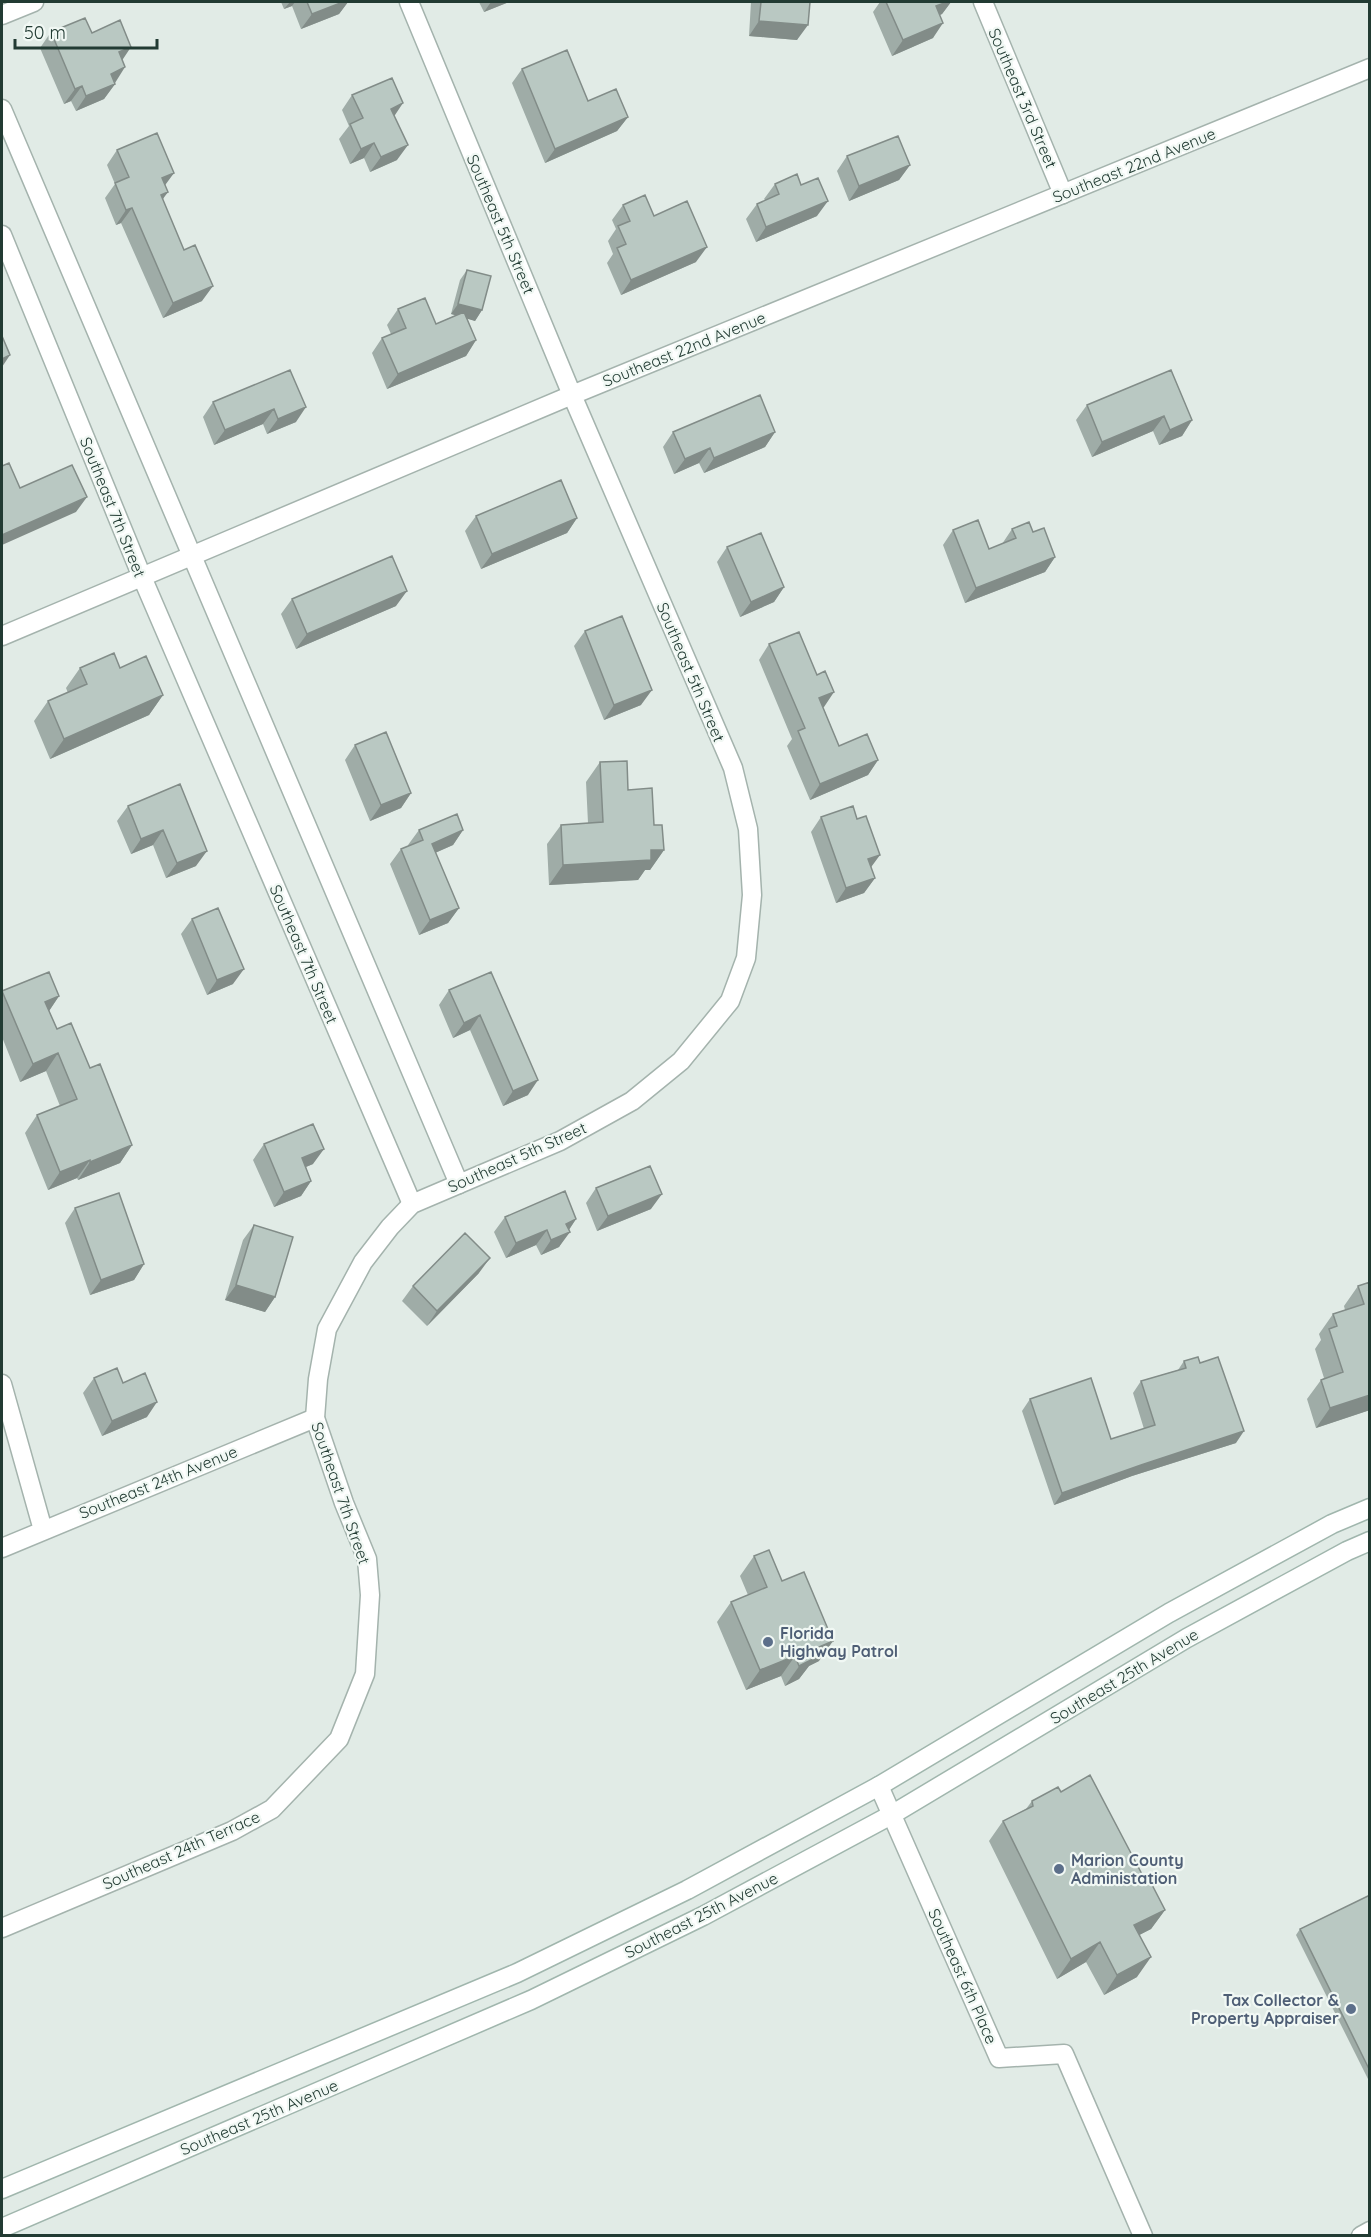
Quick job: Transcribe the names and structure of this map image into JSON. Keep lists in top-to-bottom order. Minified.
{"streets":{"street":["Southeast 3rd Street","Southeast 22nd Avenue","Southeast 5th Street","Southeast 7th Street","Southeast 24th Avenue","Southeast 25th Avenue","Southeast 24th Terrace","Southeast 6th Place"]},"crossings":[["Southeast 3rd Street","Southeast 22nd Avenue"],["Southeast 22nd Avenue","Southeast 5th Street"],["Southeast 22nd Avenue","Southeast 7th Street"],["Southeast 5th Street","Southeast 7th Street"],["Southeast 7th Street","Southeast 24th Avenue"],["Southeast 7th Street","Southeast 24th Terrace"],["Southeast 25th Avenue","Southeast 6th Place"]],"places":["Florida Highway Patrol","Marion County Administation","Tax Collector & Property Appraiser"],"scale_bar":"50 m"}
